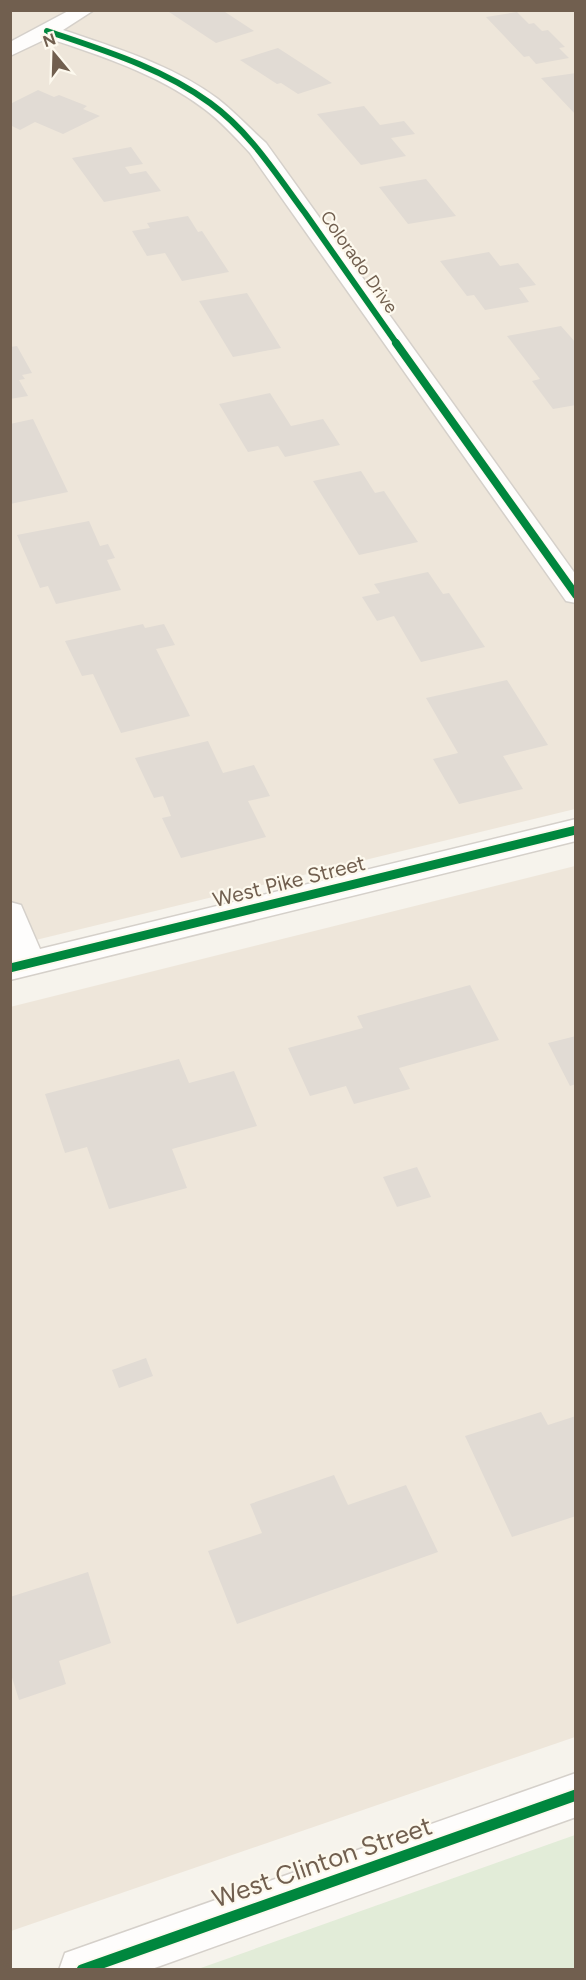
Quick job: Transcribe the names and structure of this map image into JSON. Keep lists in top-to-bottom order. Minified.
{"streets":{"street":["Colorado Drive","West Pike Street","West Clinton Street"]},"north":"top"}
